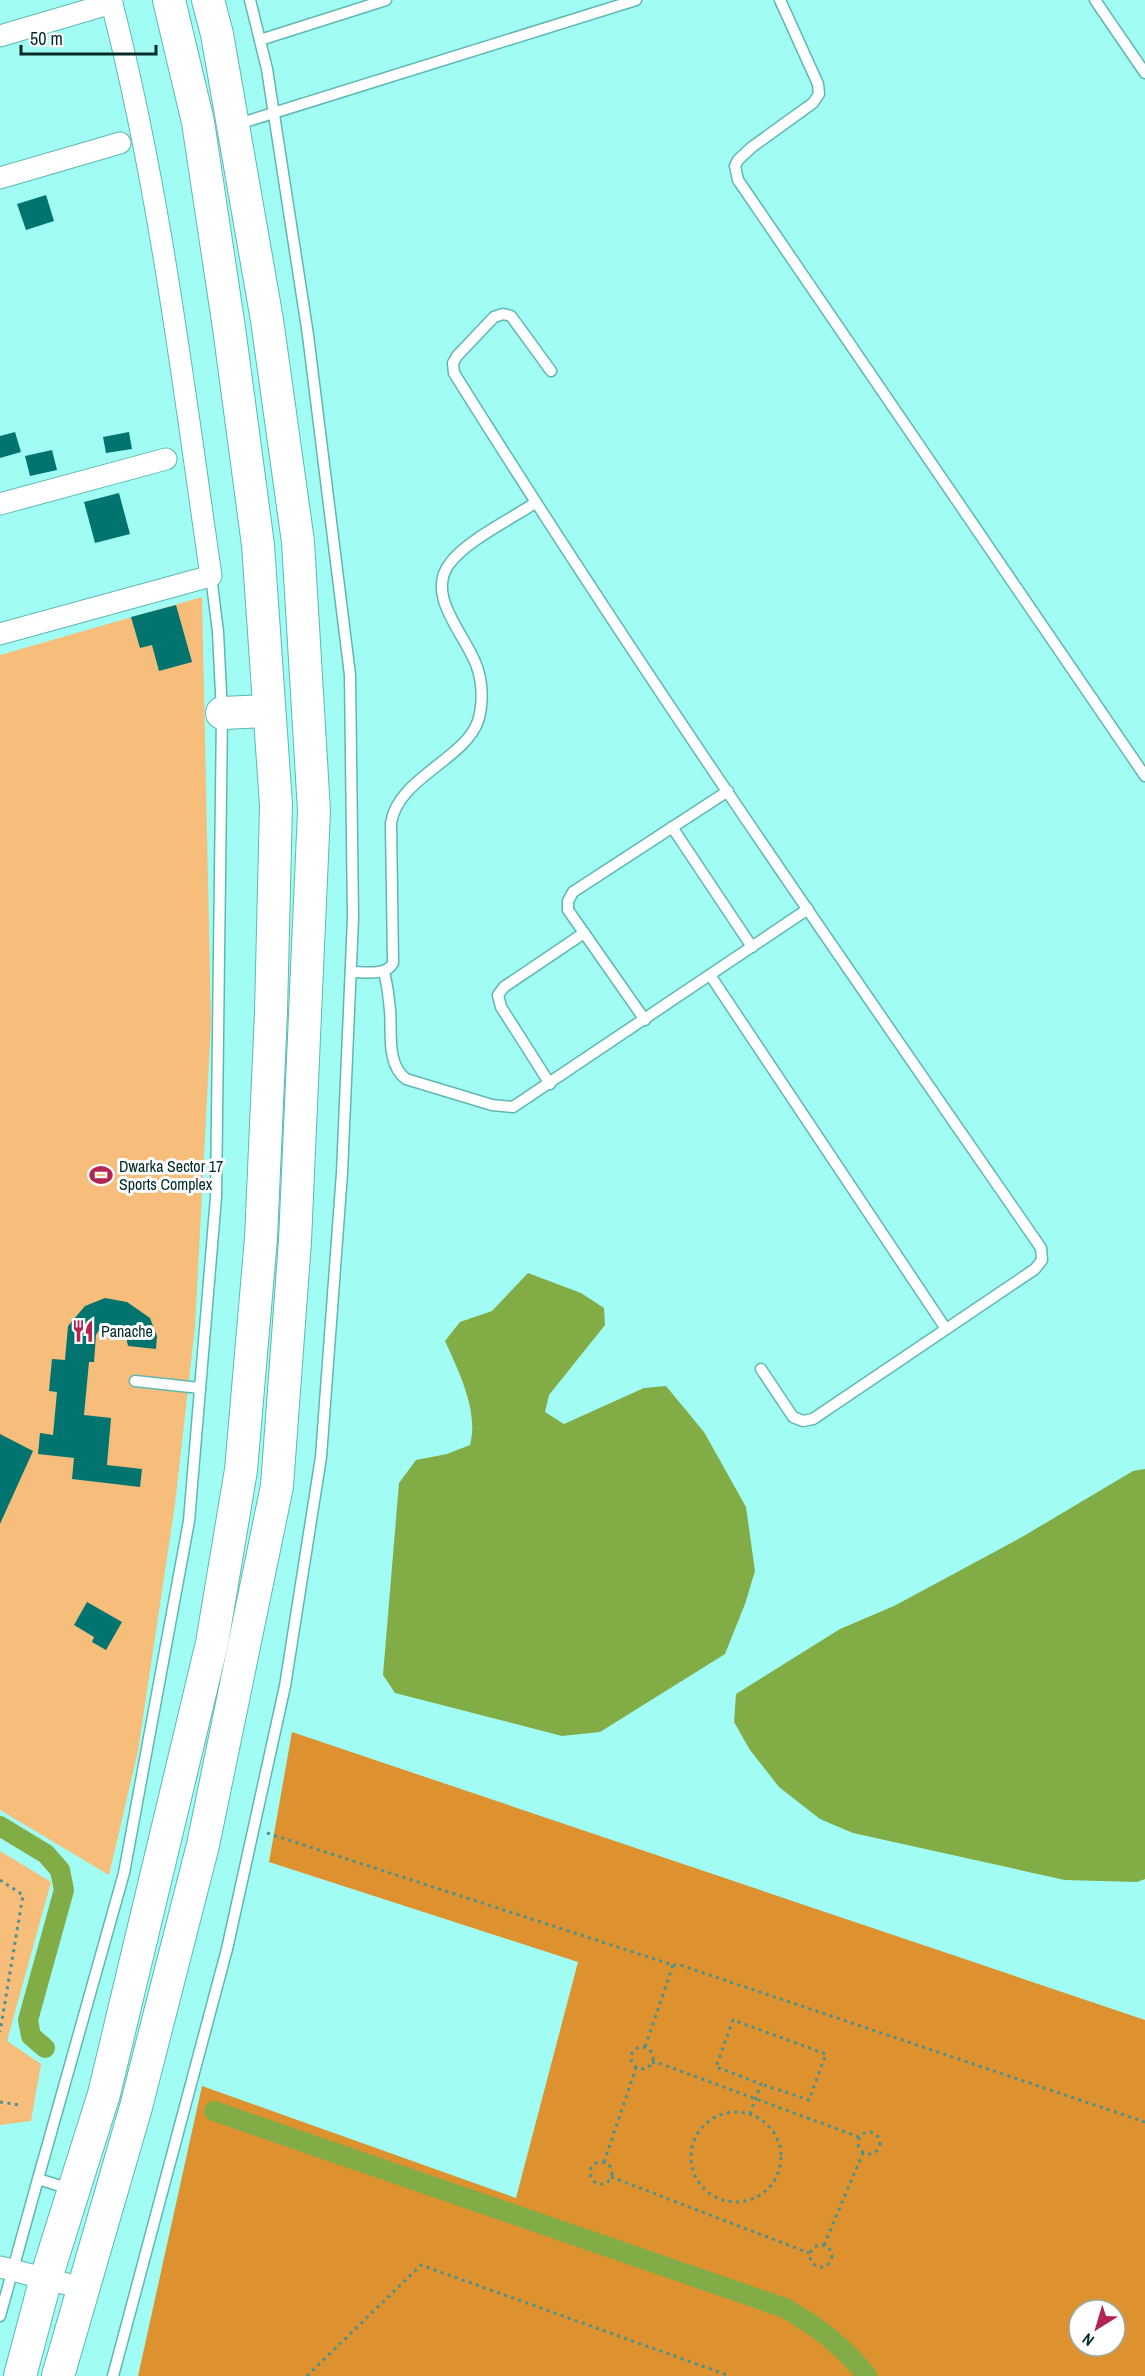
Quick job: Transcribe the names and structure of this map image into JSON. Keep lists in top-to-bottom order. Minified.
{"places":{"sports":["Dwarka Sector 17 Sports Complex"],"restaurant":["Panache"]},"scale_bar":"50 m","north":"bottom left"}
